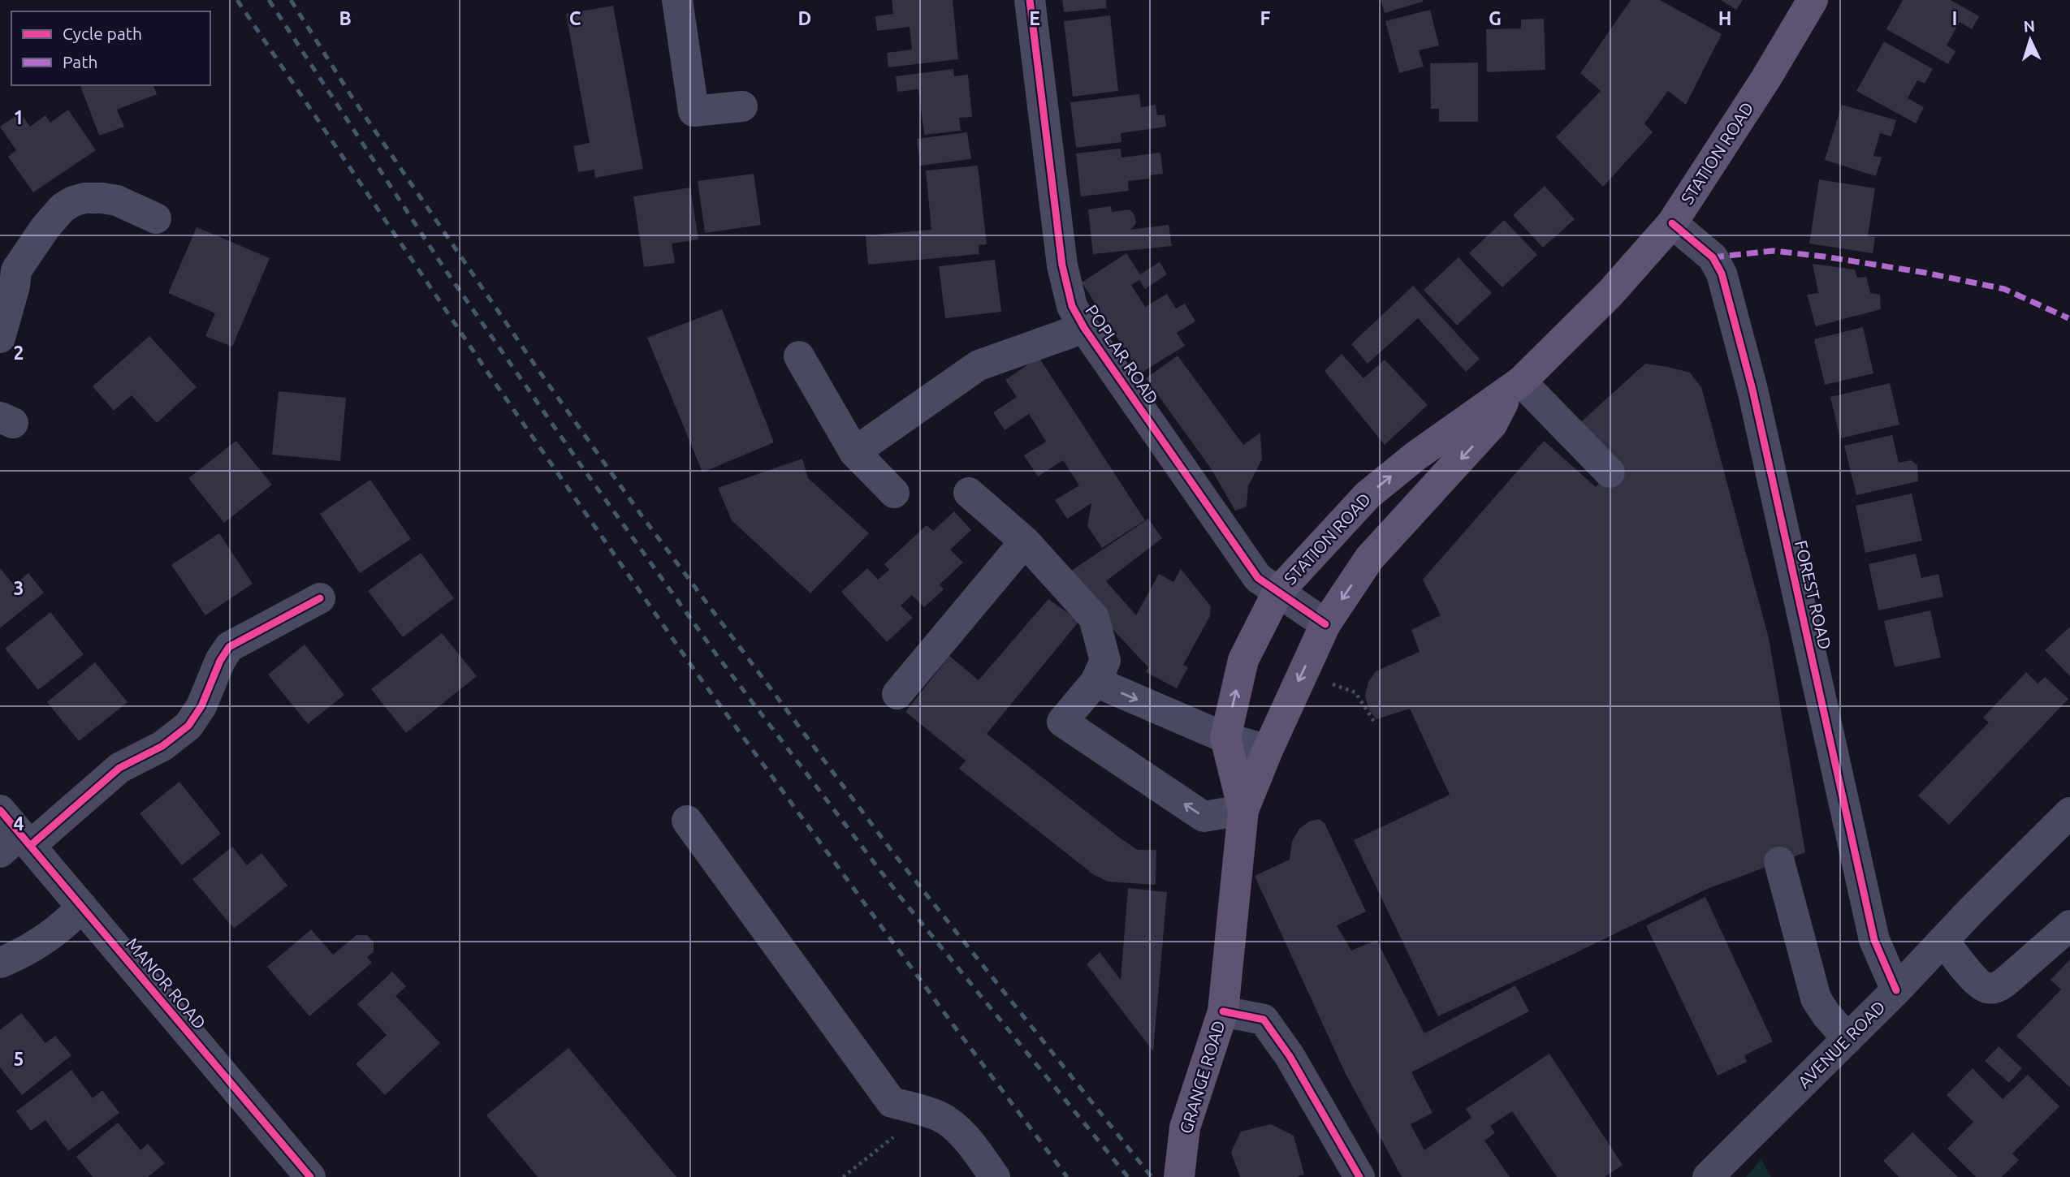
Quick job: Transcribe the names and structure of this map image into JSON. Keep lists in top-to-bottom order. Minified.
{"streets":{"main road":["STATION ROAD","GRANGE ROAD"],"street":["POPLAR ROAD","FOREST ROAD","MANOR ROAD","AVENUE ROAD"]},"crossings":[["STATION ROAD","POPLAR ROAD"],["STATION ROAD","FOREST ROAD"],["STATION ROAD","GRANGE ROAD"],["FOREST ROAD","AVENUE ROAD"]],"legend":["Cycle path","Path"],"north":"top","grid":{"columns":["B","C","D","E","F","G","H","I"],"rows":["1","2","3","4","5"]}}
